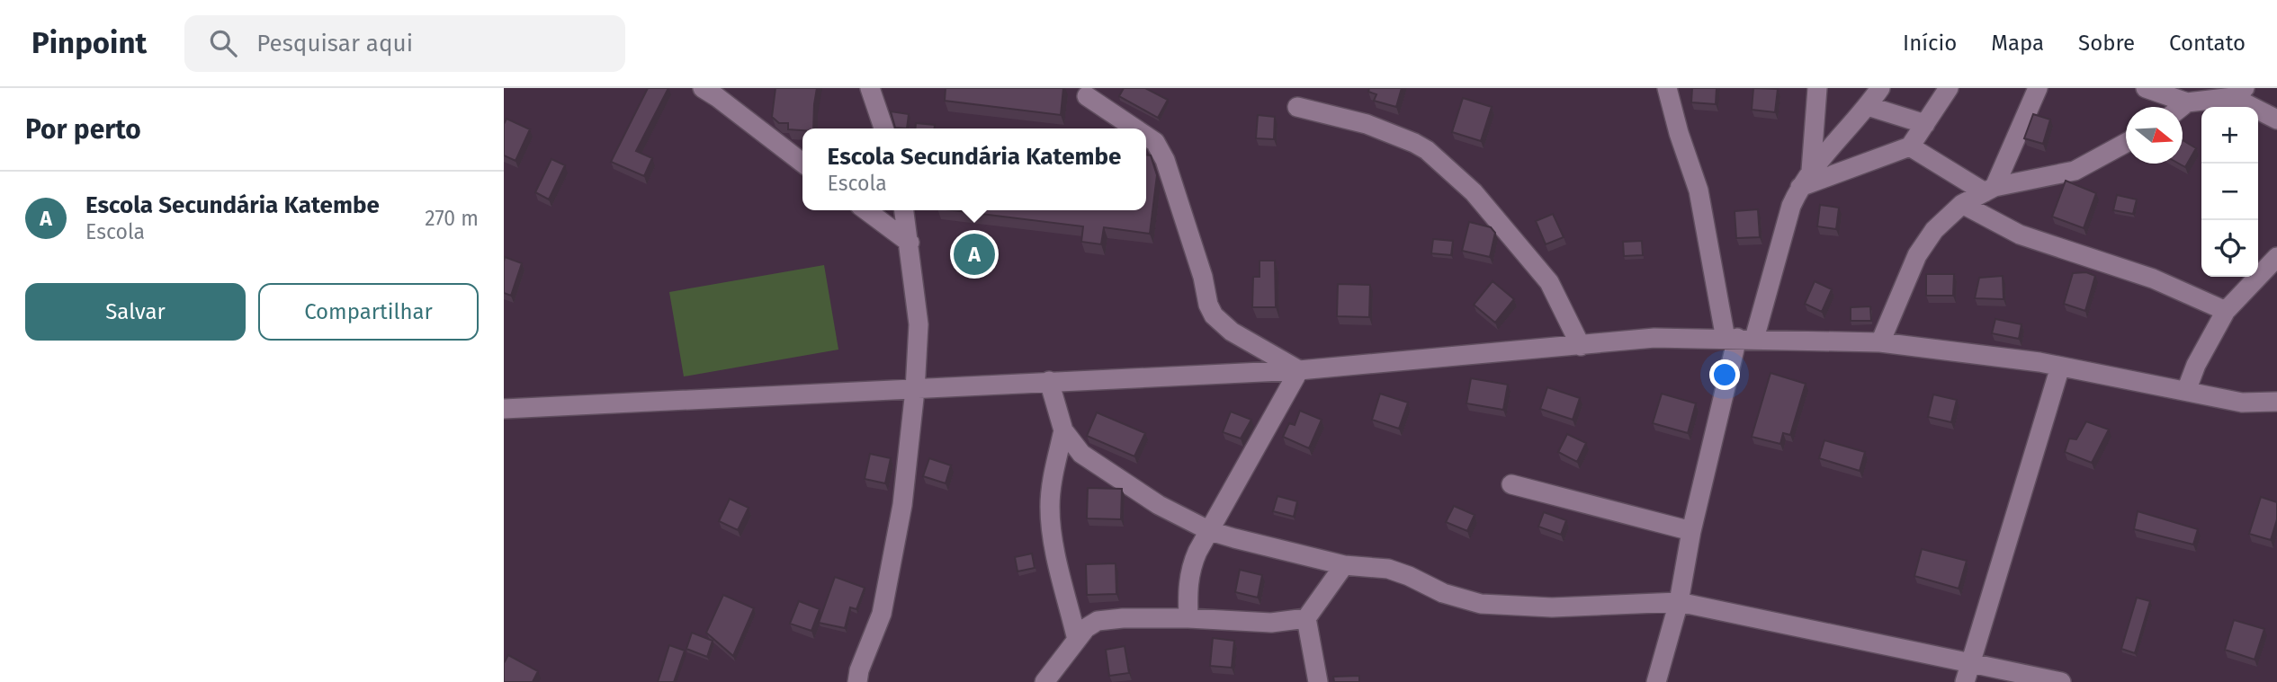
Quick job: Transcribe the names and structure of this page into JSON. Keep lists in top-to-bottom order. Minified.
{"north":"right","page":{"header":"Pinpoint","search":"Pesquisar aqui","nav":["Início","Mapa","Sobre","Contato"],"heading":"Por perto","map_buttons":["+","−"],"popup":["Escola Secundária Katembe","Escola"],"list":[{"mark":"A","name":"Escola Secundária Katembe","note":"Escola","value":"270 m"}],"pins":"A","buttons":["Salvar","Compartilhar"]}}
